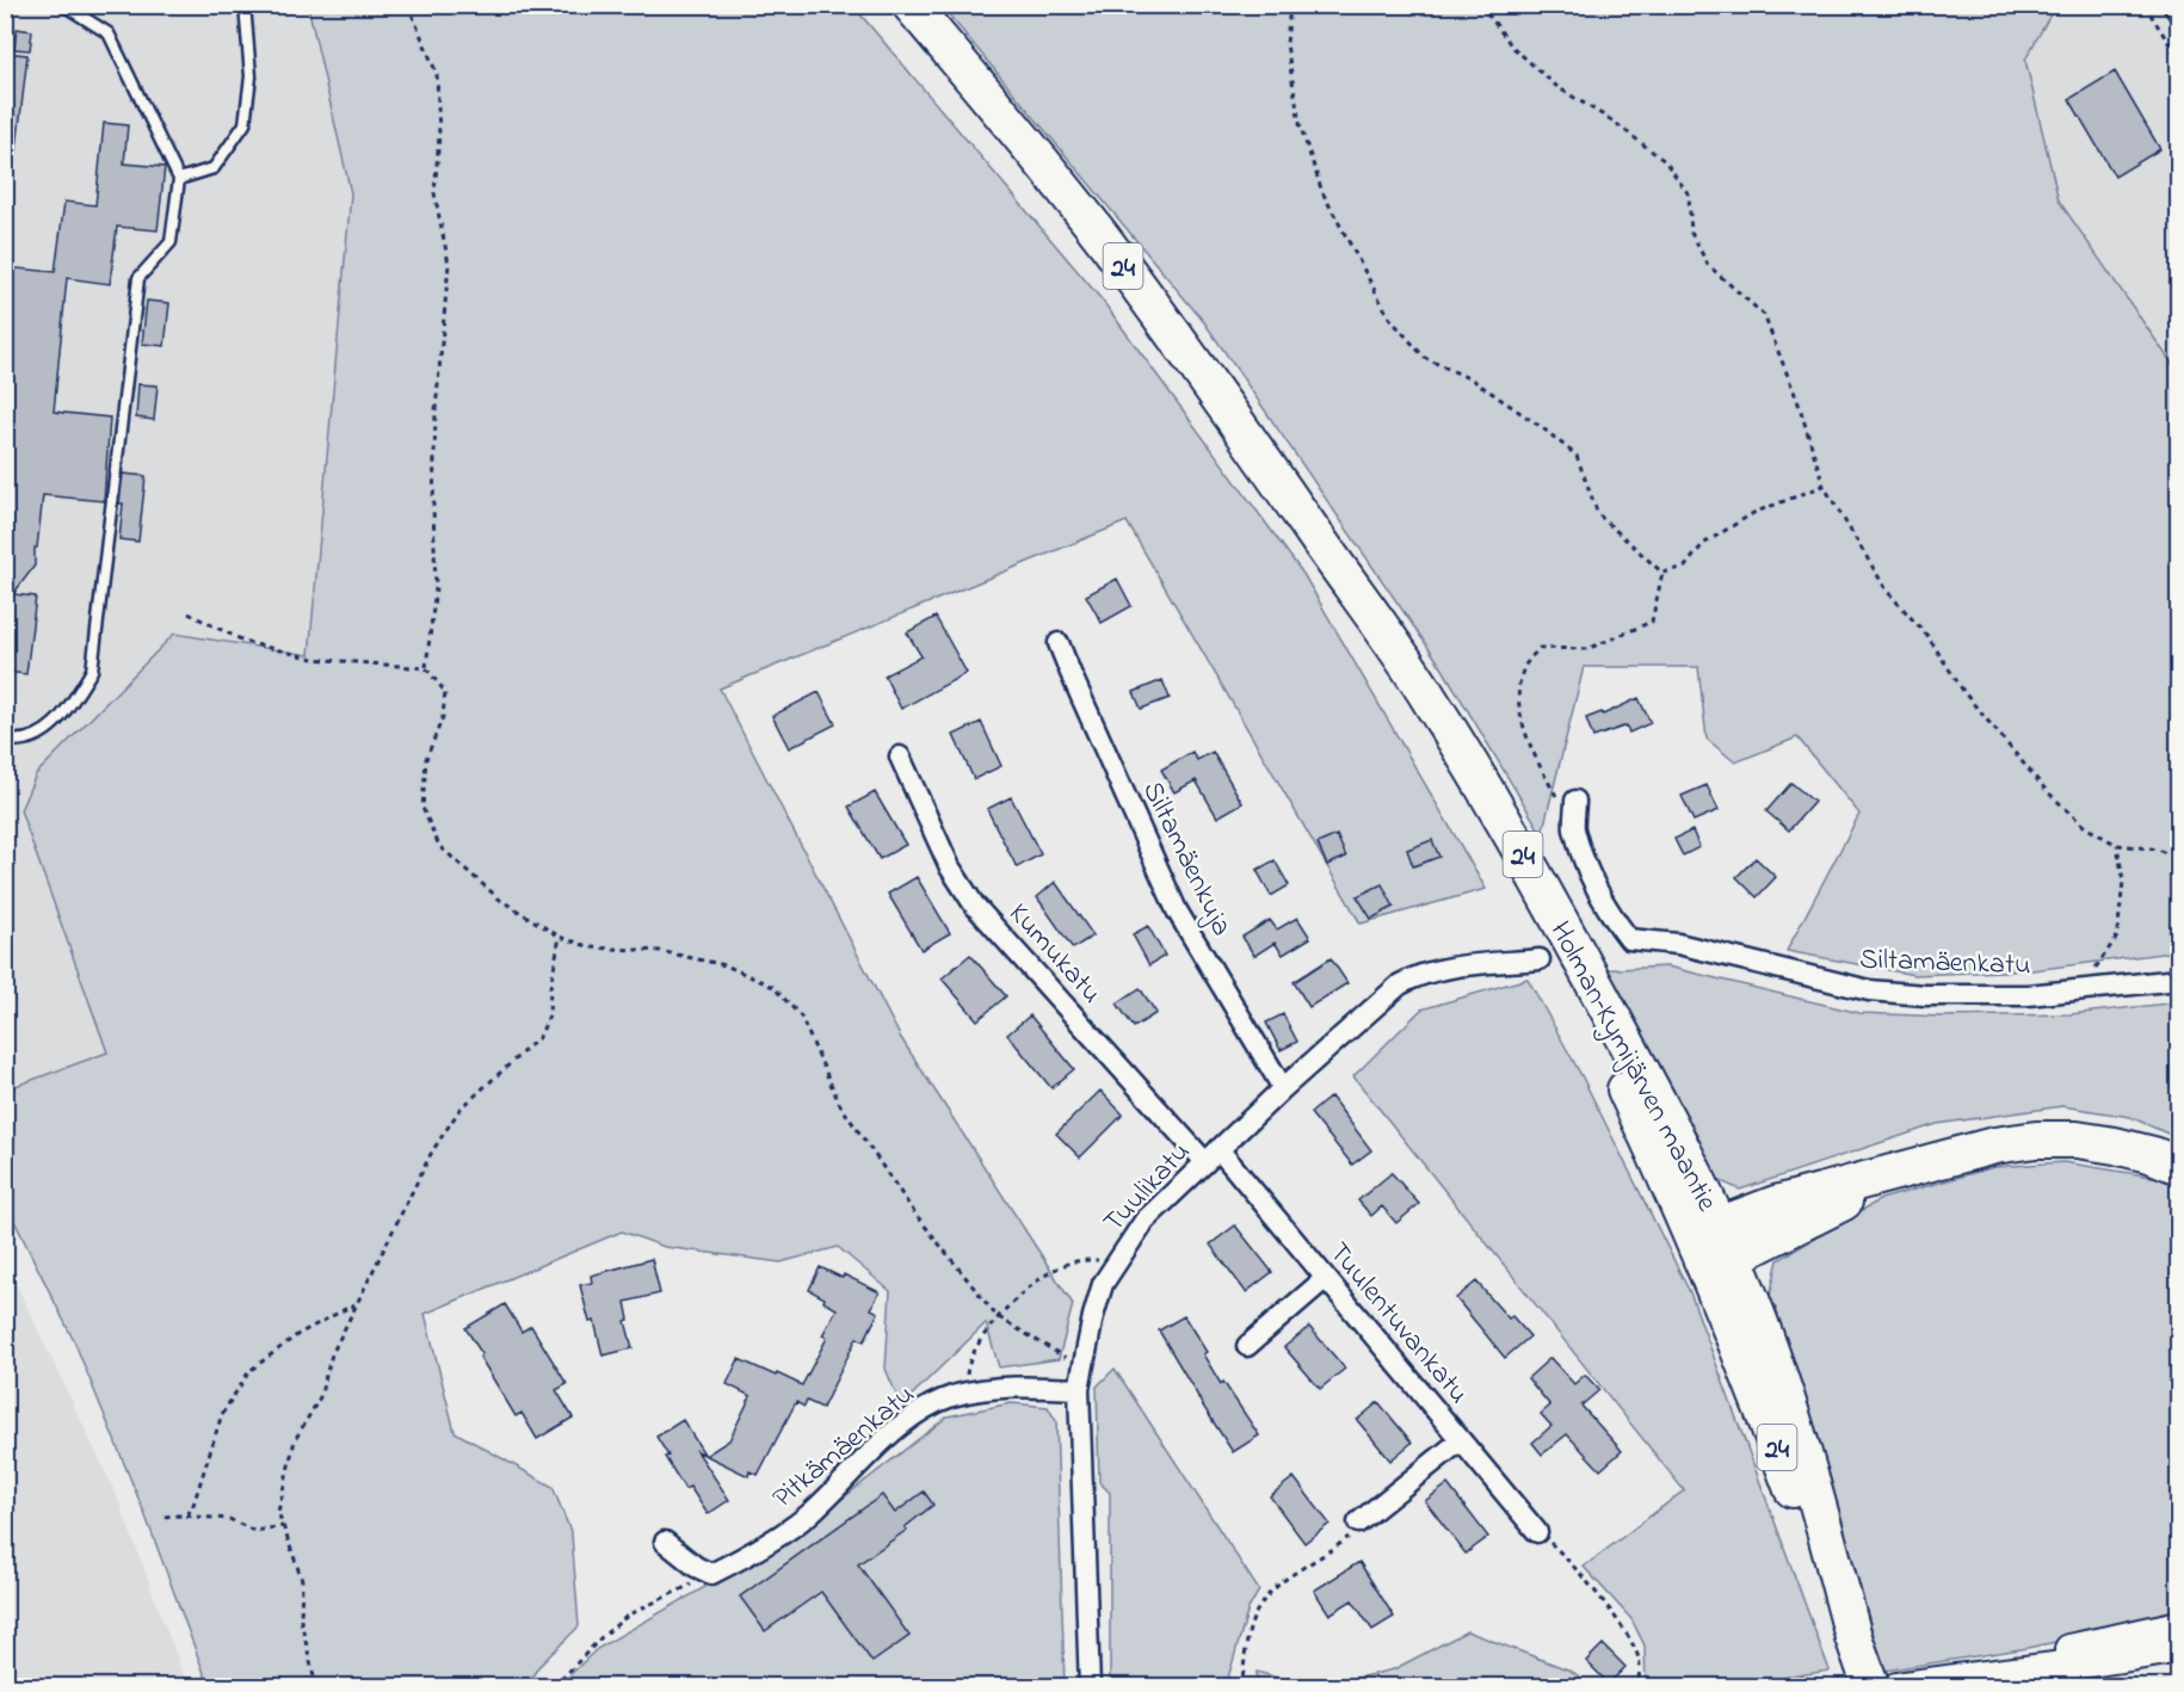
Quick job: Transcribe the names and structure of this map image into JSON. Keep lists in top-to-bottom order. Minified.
{"streets":{"highway":["24","Holman–Kymijärven maantie"],"street":["Siltamäenkuja","Kumukatu","Siltamäenkatu","Tuulikatu","Tuulentuvankatu","Pitkämäenkatu"]},"crossings":[["Siltamäenkuja","Tuulikatu"],["Kumukatu","Tuulikatu"],["Kumukatu","Tuulentuvankatu"],["Tuulikatu","Tuulentuvankatu"],["Tuulikatu","Pitkämäenkatu"]]}
